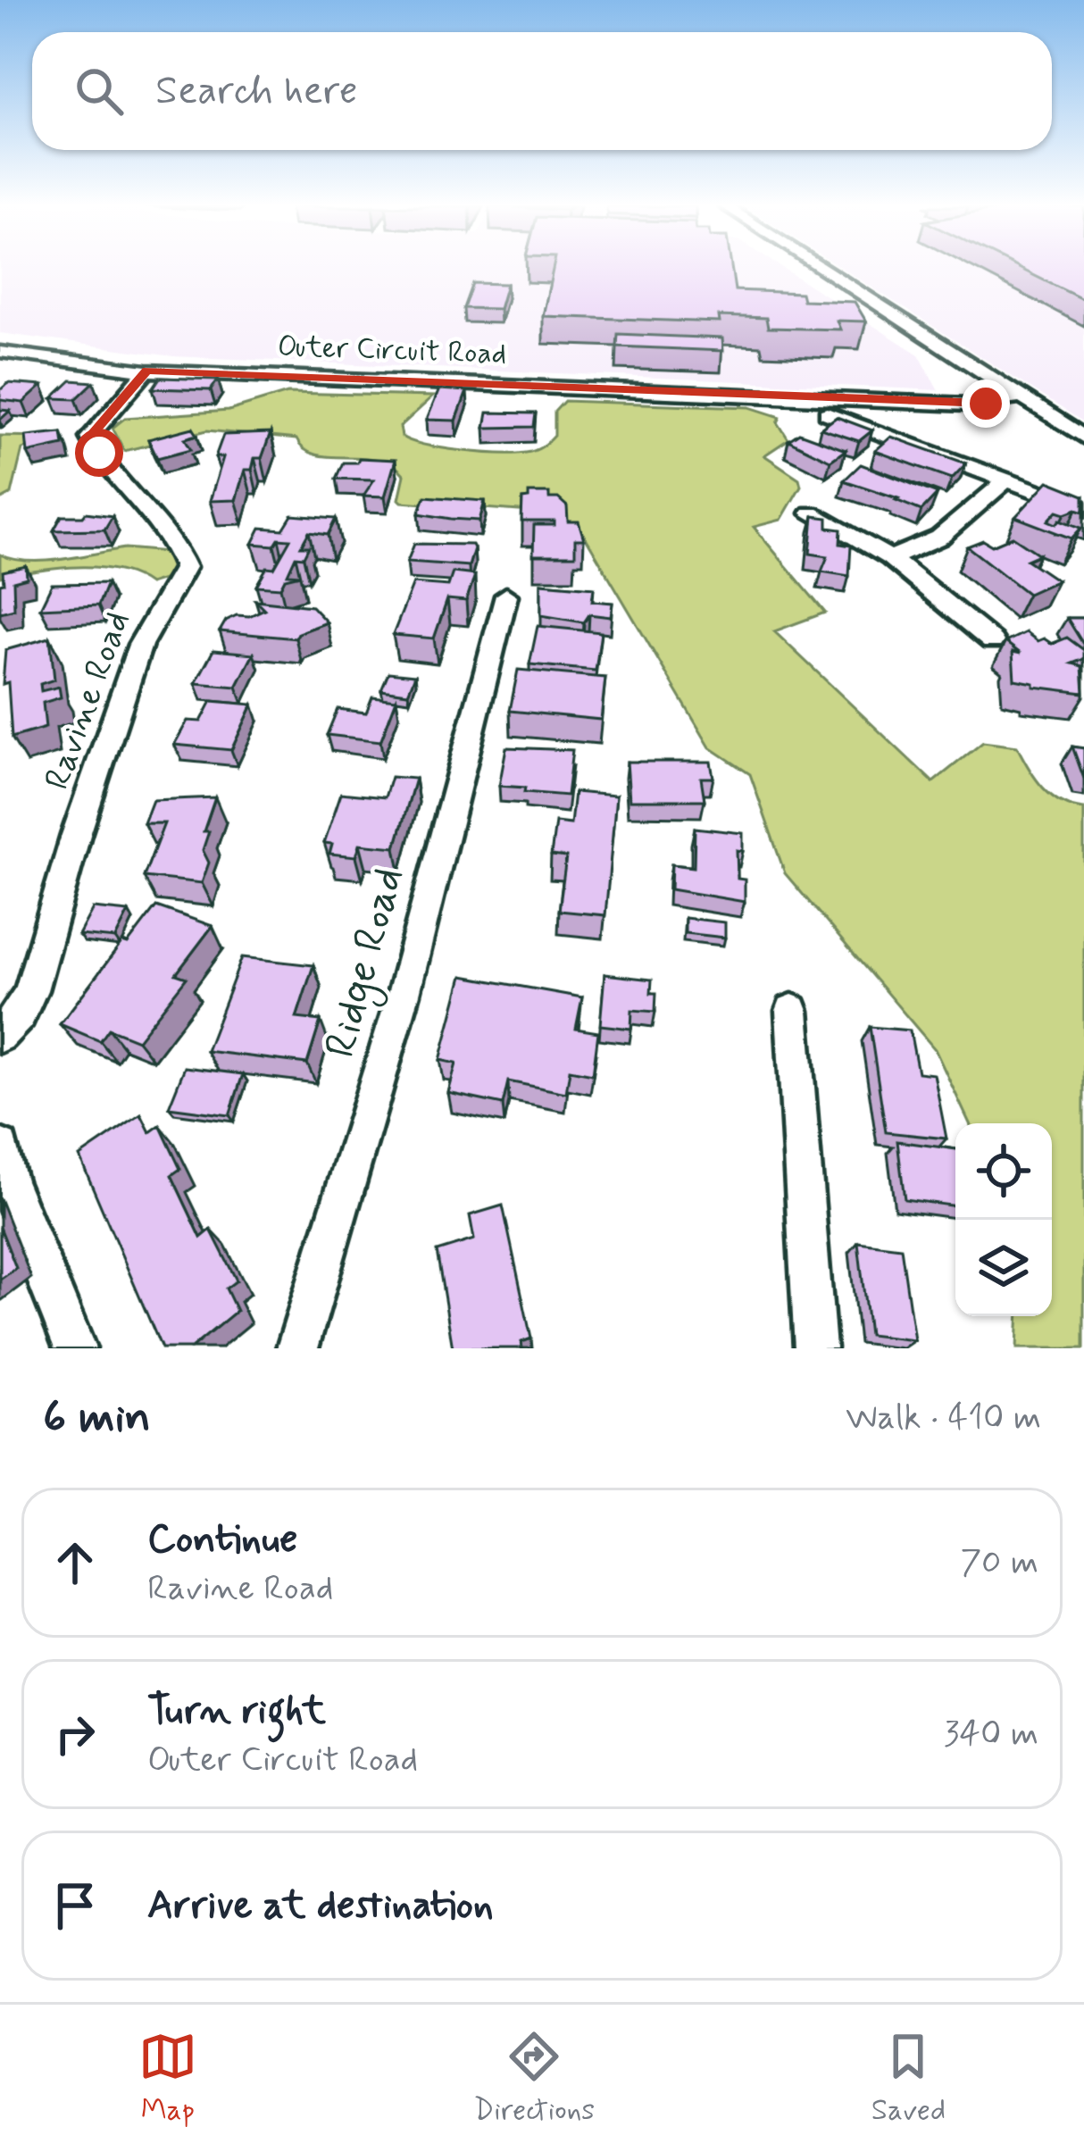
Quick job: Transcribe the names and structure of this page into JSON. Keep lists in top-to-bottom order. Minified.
{"streets":{"street":["Outer Circuit Road","Ravine Road","Ridge Road"]},"crossings":[["Outer Circuit Road","Ravine Road"]],"page":{"search":"Search here","heading":["6 min","Walk · 410 m"],"list":[["Continue","Ravine Road","70 m"],["Turn right","Outer Circuit Road","340 m"],"Arrive at destination"],"nav":["Map","Directions","Saved"]}}
